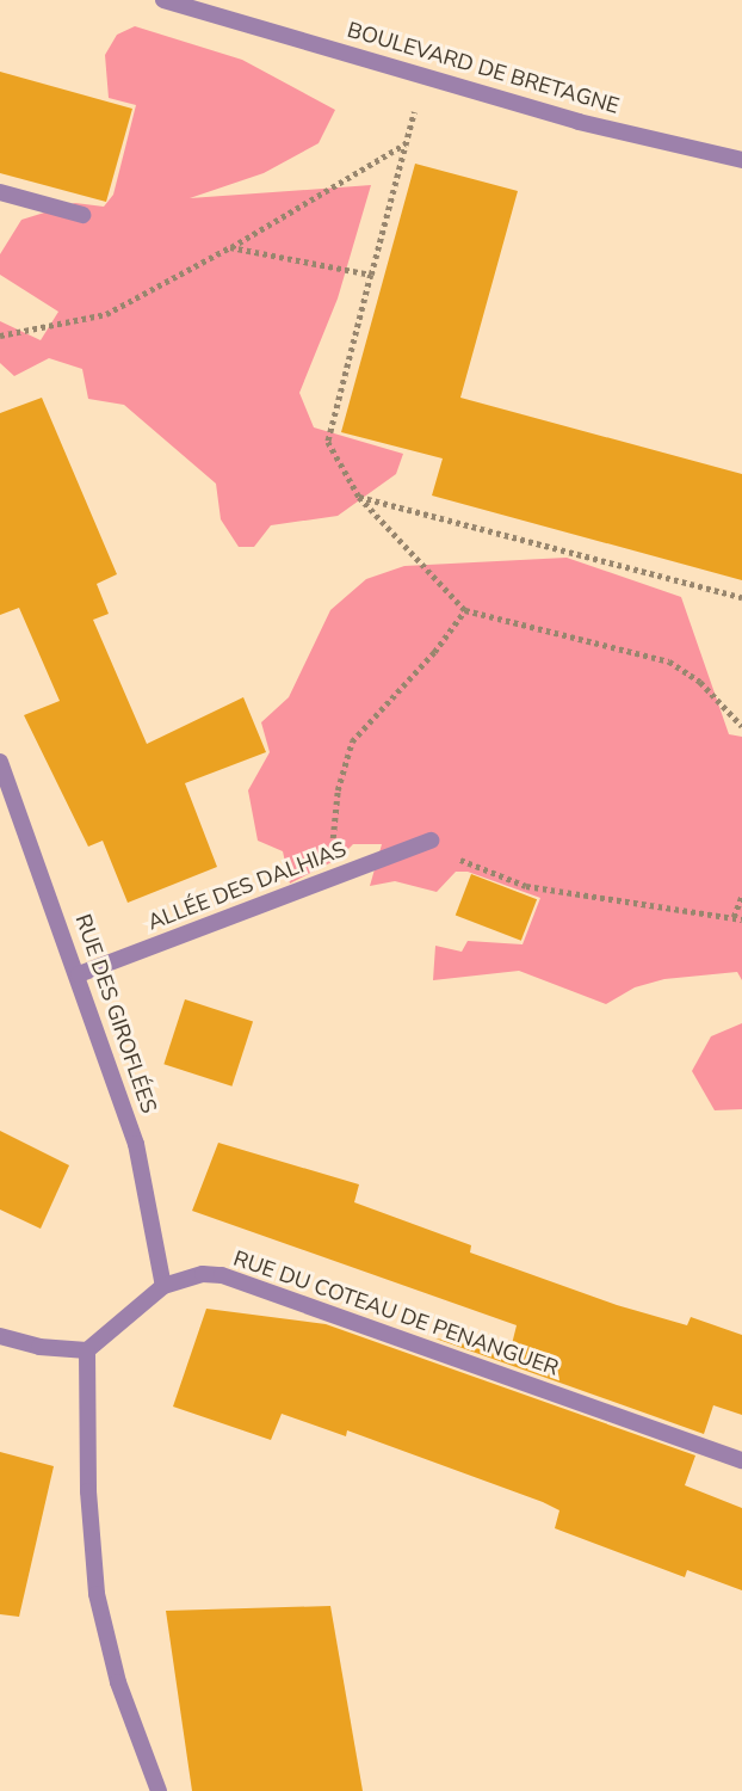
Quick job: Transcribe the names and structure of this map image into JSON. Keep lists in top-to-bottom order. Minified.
{"streets":{"street":["BOULEVARD DE BRETAGNE","ALLÉE DES DALHIAS","RUE DES GIROFLÉES","RUE DU COTEAU DE PENANGUER"]},"crossings":[["ALLÉE DES DALHIAS","RUE DES GIROFLÉES"],["RUE DES GIROFLÉES","RUE DU COTEAU DE PENANGUER"]]}
